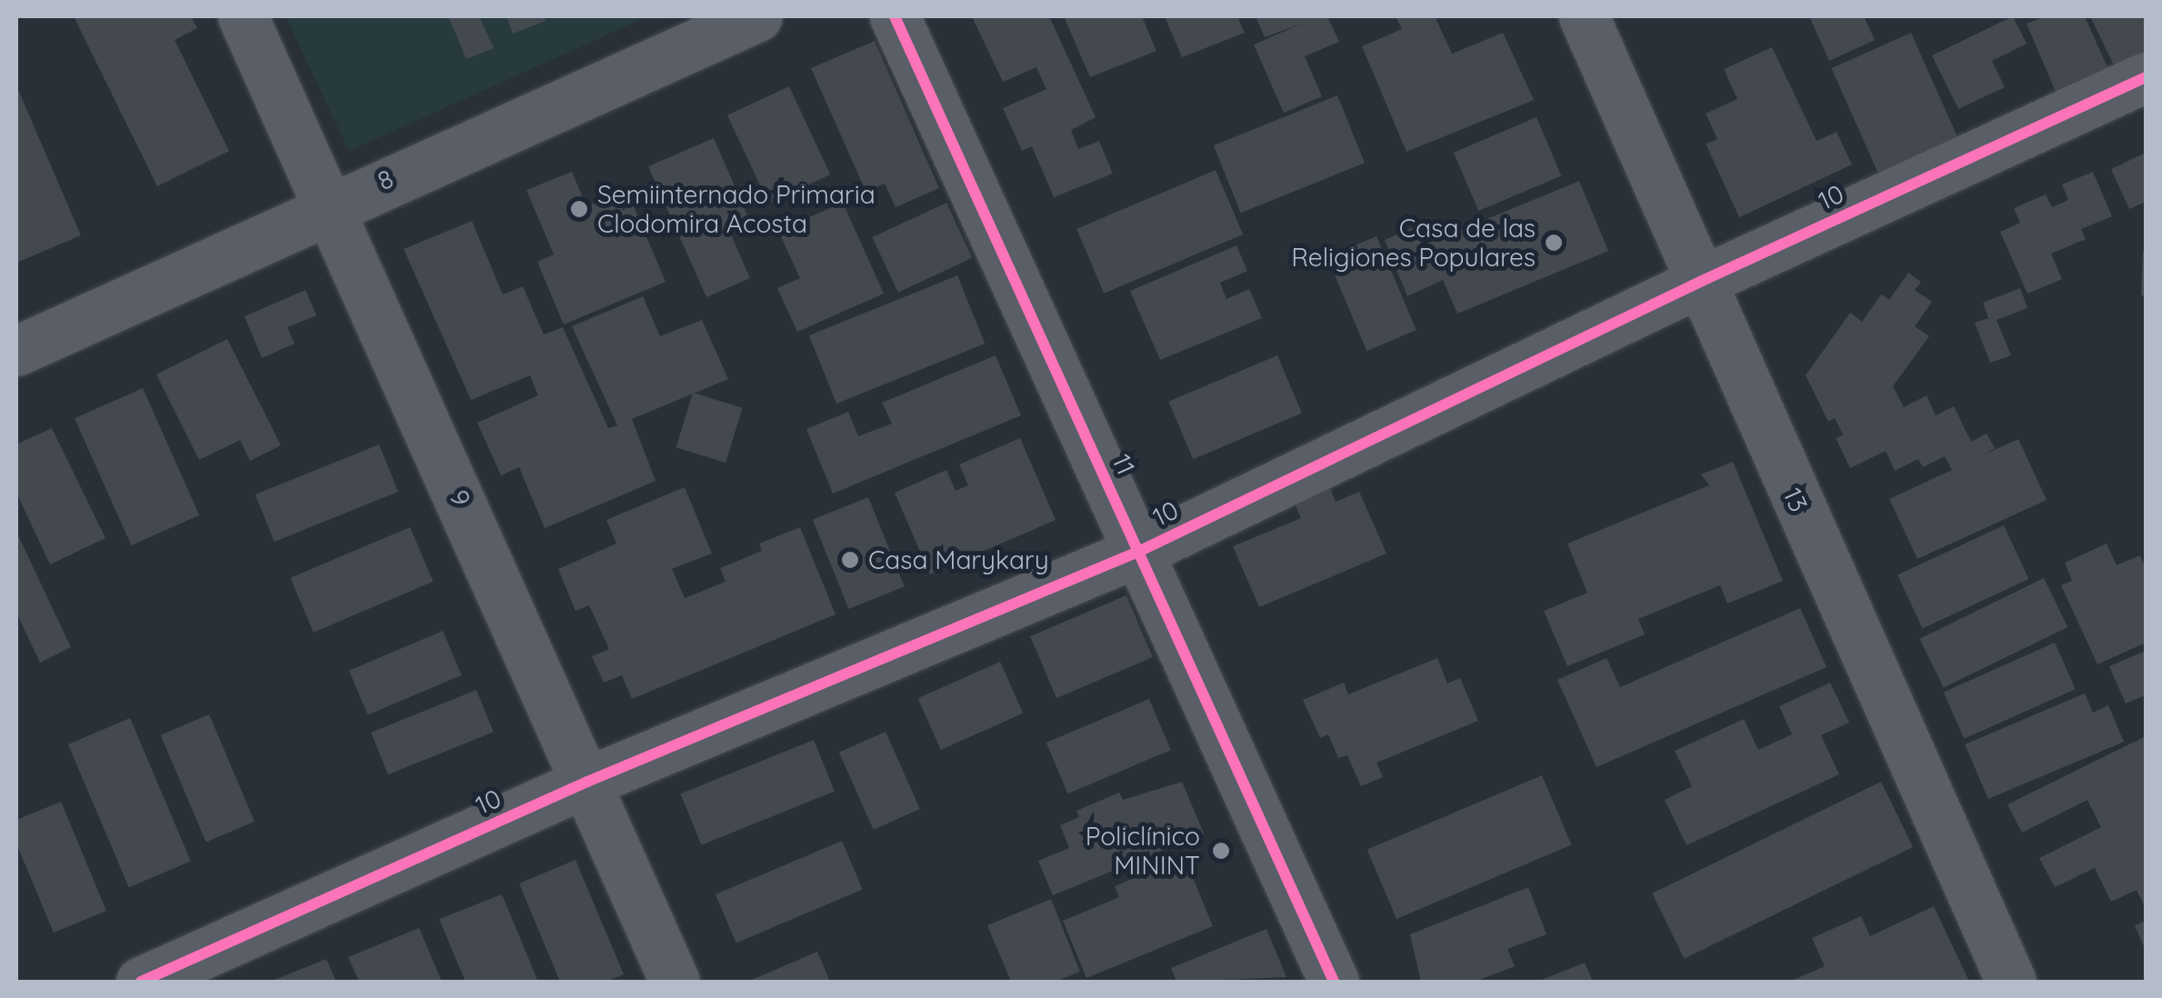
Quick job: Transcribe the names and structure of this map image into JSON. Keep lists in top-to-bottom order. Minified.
{"streets":{"street":["8","10","11","9","13"]},"crossings":[["8","9"],["10","11"],["10","9"],["10","13"]],"places":["Semiinternado Primaria Clodomira Acosta","Casa de las Religiones Populares","Casa Marykary","Policlínico MININT"]}
